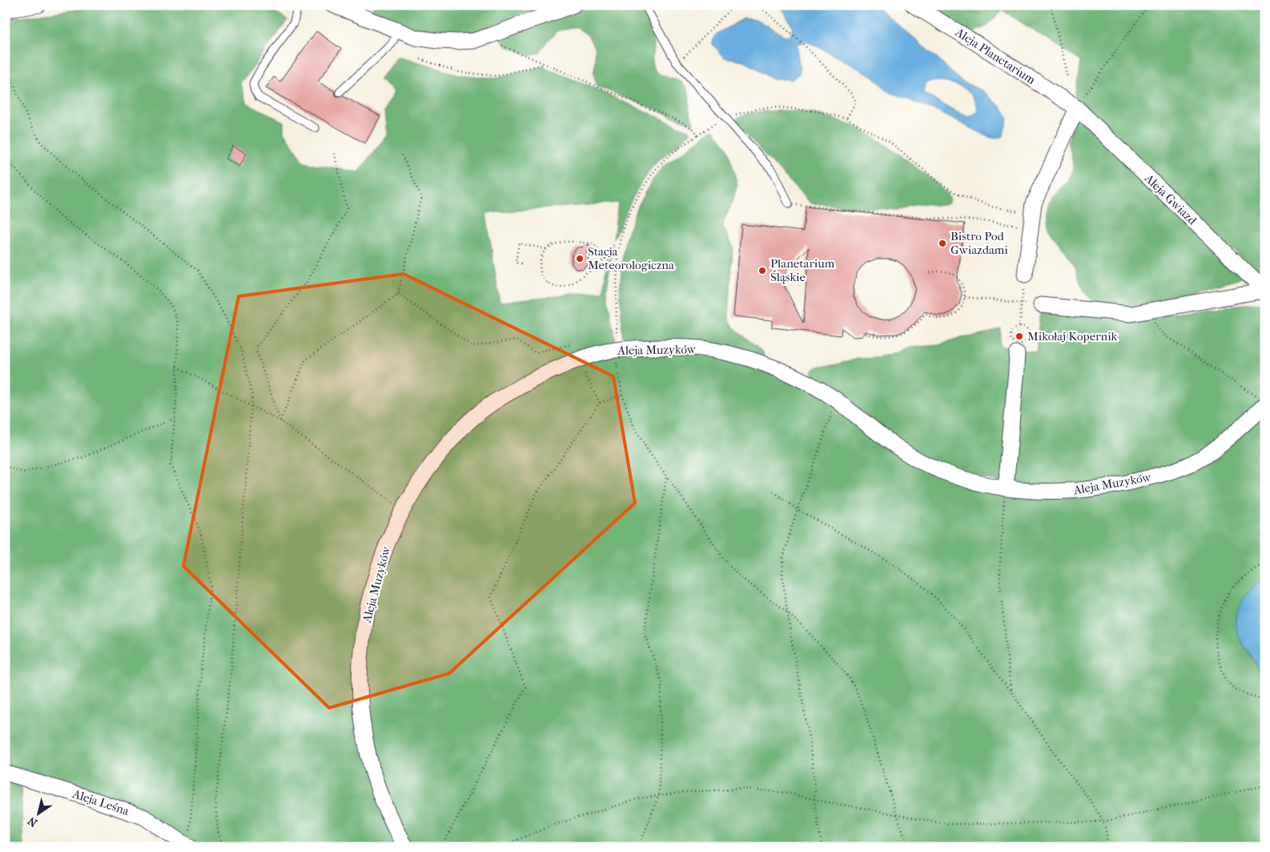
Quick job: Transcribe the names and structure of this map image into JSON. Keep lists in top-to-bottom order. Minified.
{"streets":{"street":["Aleja Planetarium","Aleja Gwiazd","Aleja Muzyków","Aleja Leśna"]},"crossings":[["Aleja Planetarium","Aleja Gwiazd"]],"places":["Bistro Pod Gwiazdami","Stacja Meteorologiczna","Planetarium Śląskie","Mikołaj Kopernik"],"north":"bottom left"}
